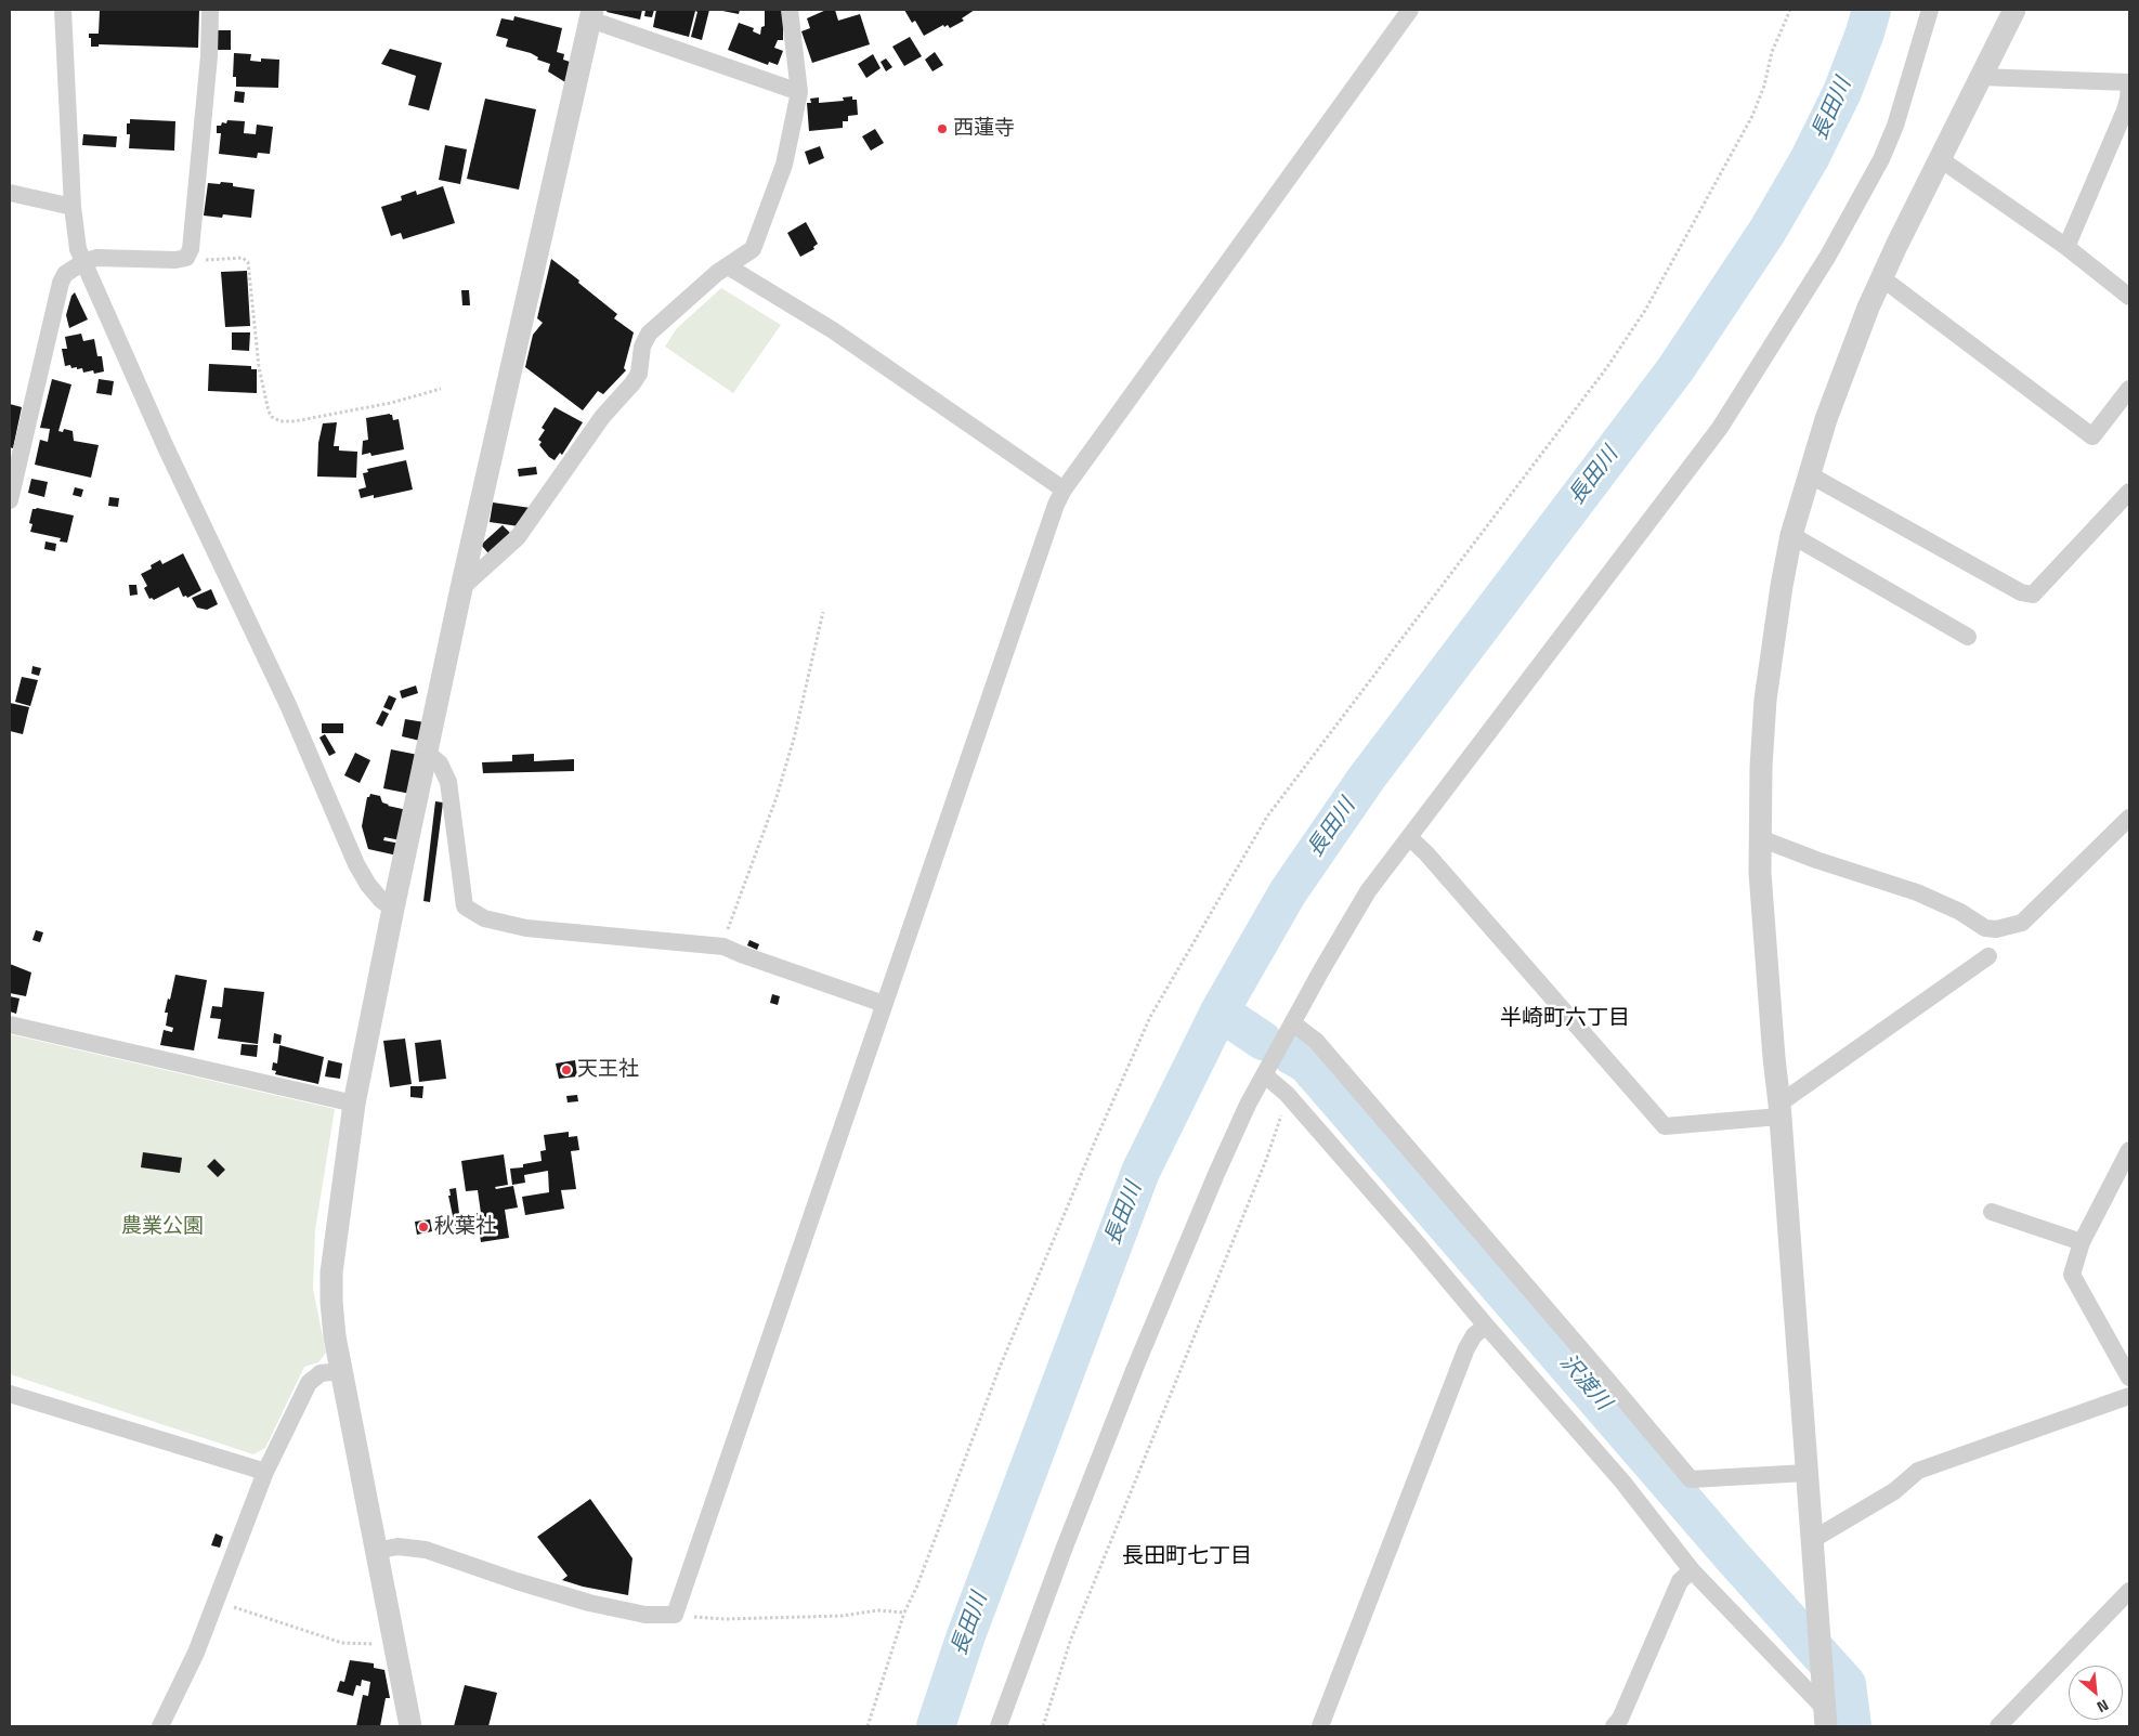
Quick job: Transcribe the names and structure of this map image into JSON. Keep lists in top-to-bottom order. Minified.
{"districts":["半崎町六丁目","長田町七丁目"],"water":["長田川","沢渡川"],"parks":["農業公園"],"places":["西蓮寺","天王社","秋葉社"],"north":"bottom right"}
